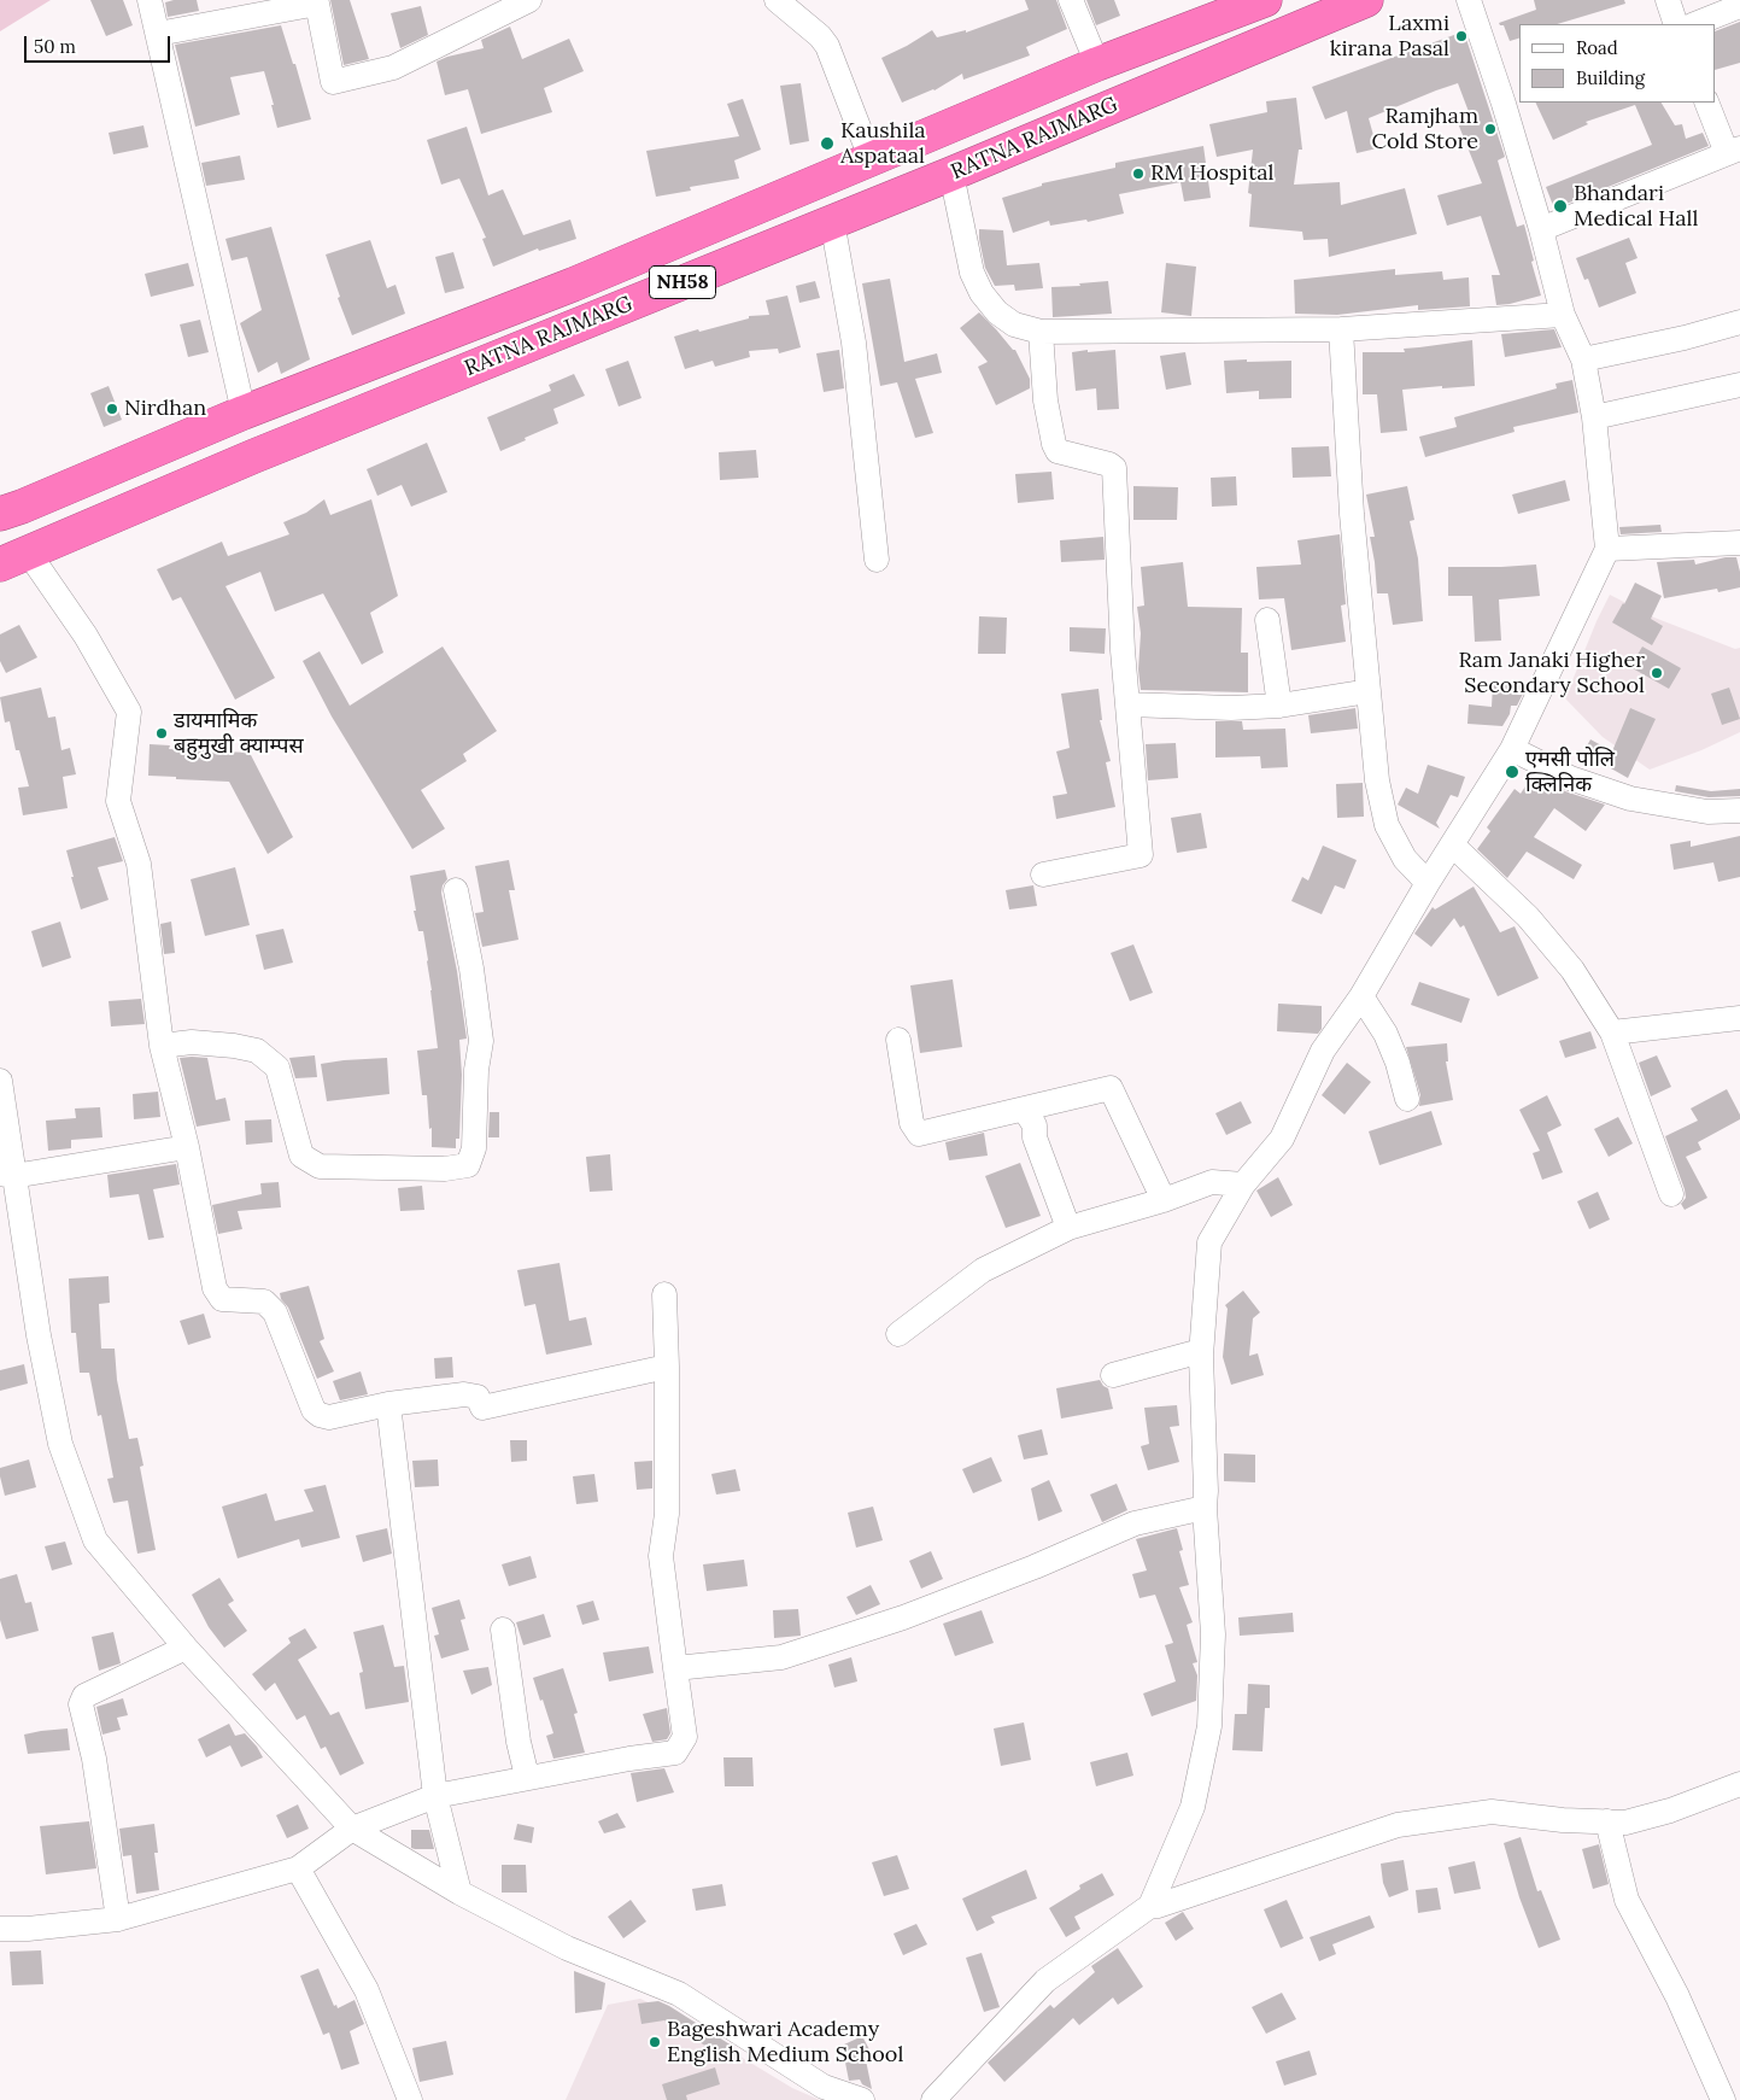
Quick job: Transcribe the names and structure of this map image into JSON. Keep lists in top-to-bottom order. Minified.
{"streets":{"highway":["RATNA RAJMARG","NH58"]},"places":["Laxmi kirana Pasal","Ramjham Cold Store","Kaushila Aspataal","RM Hospital","Bhandari Medical Hall","Nirdhan","Ram Janaki Higher Secondary School","डायमामिक बहुमुखी क्याम्पस","एमसी पोलि क्लिनिक","Bageshwari Academy English Medium School"],"legend":["Road","Building"],"scale_bar":"50 m"}
